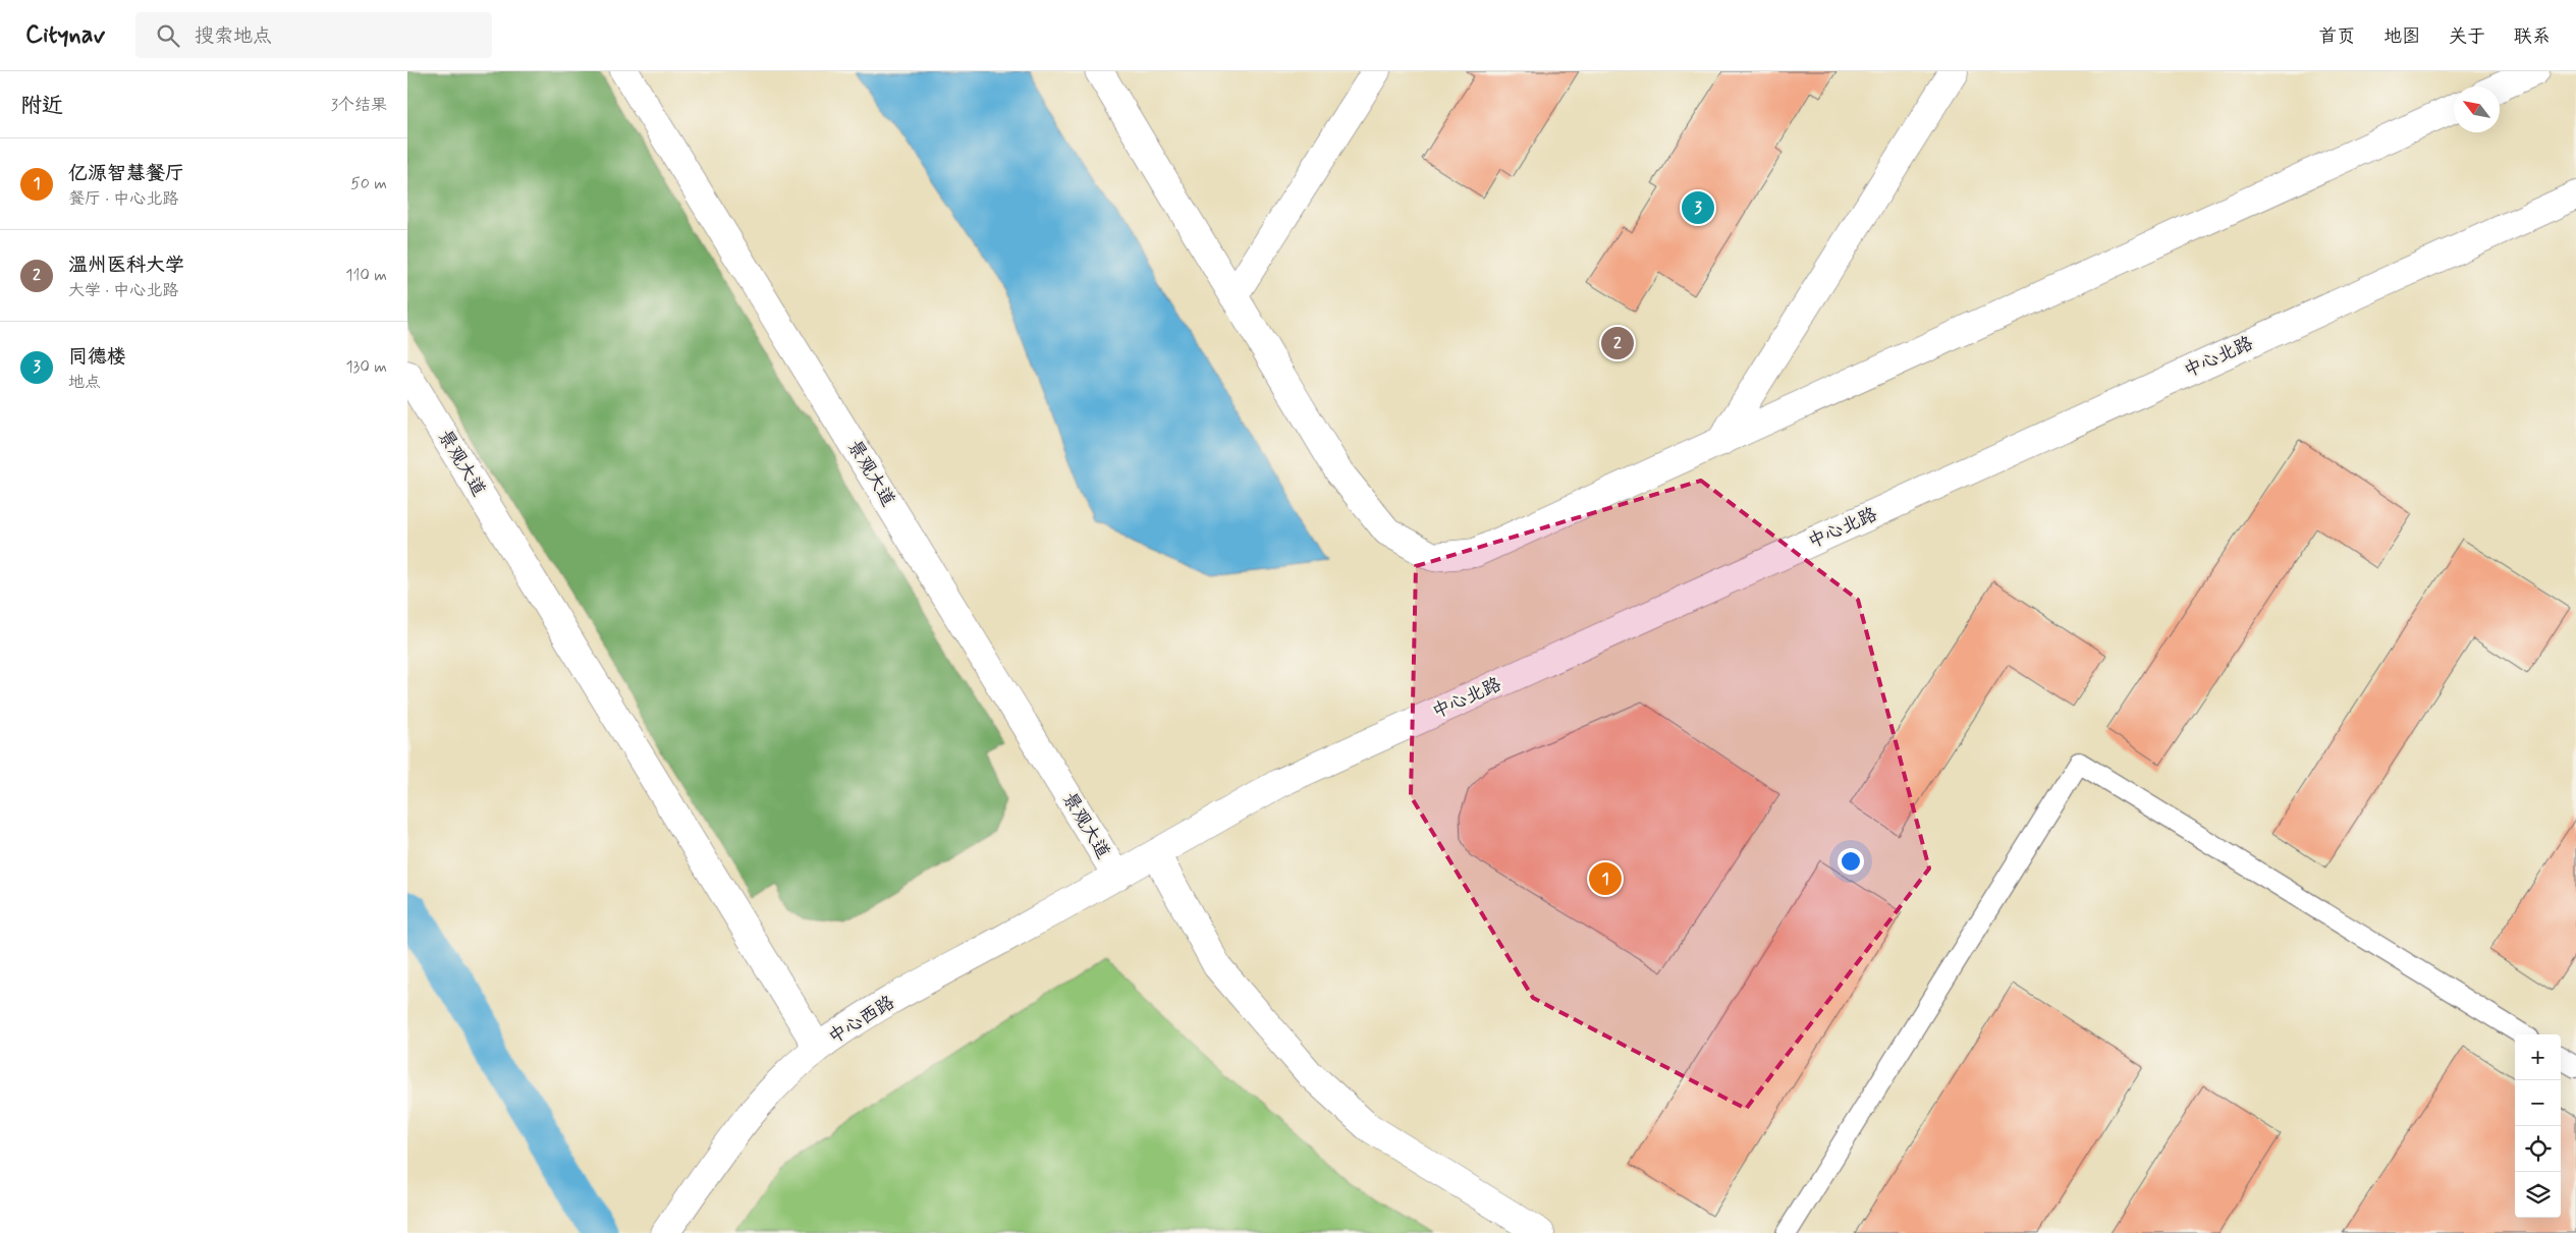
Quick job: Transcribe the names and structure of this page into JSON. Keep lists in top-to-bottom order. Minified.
{"streets":{"main road":["中心北路","景观大道","中心西路"]},"crossings":[["中心北路","景观大道"],["中心北路","中心西路"],["景观大道","中心西路"]],"north":"top left","page":{"header":"Citynav","search":"搜索地点","nav":["首页","地图","关于","联系"],"heading":["附近","3个结果"],"list":[{"mark":"1","name":"亿源智慧餐厅","note":"餐厅 · 中心北路","value":"50 m"},{"mark":"2","name":"温州医科大学","note":"大学 · 中心北路","value":"110 m"},{"mark":"3","name":"同德楼","note":"地点","value":"130 m"}],"pins":["3","2","1"],"map_buttons":["+","−"]}}
